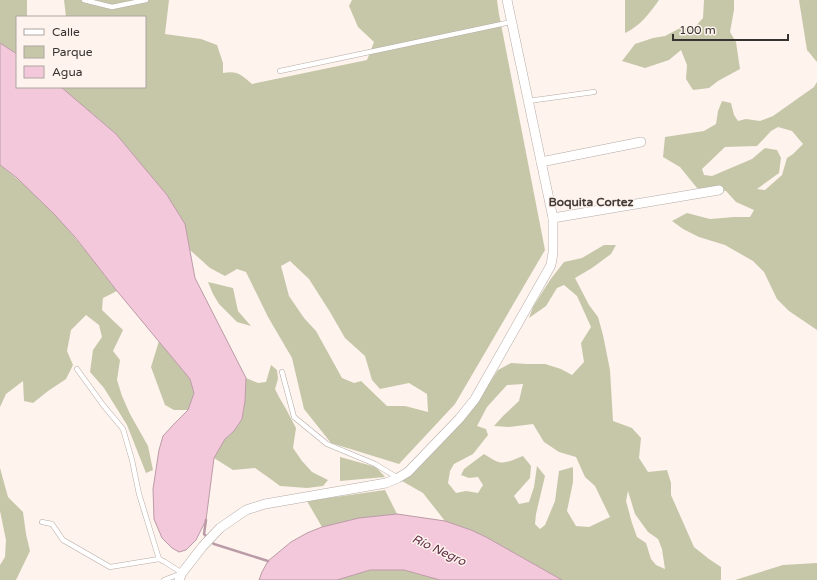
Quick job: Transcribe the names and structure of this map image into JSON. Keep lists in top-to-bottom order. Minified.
{"districts":["Boquita Cortez"],"water":["Río Negro"],"legend":["Calle","Parque","Agua"],"scale_bar":"100 m"}
